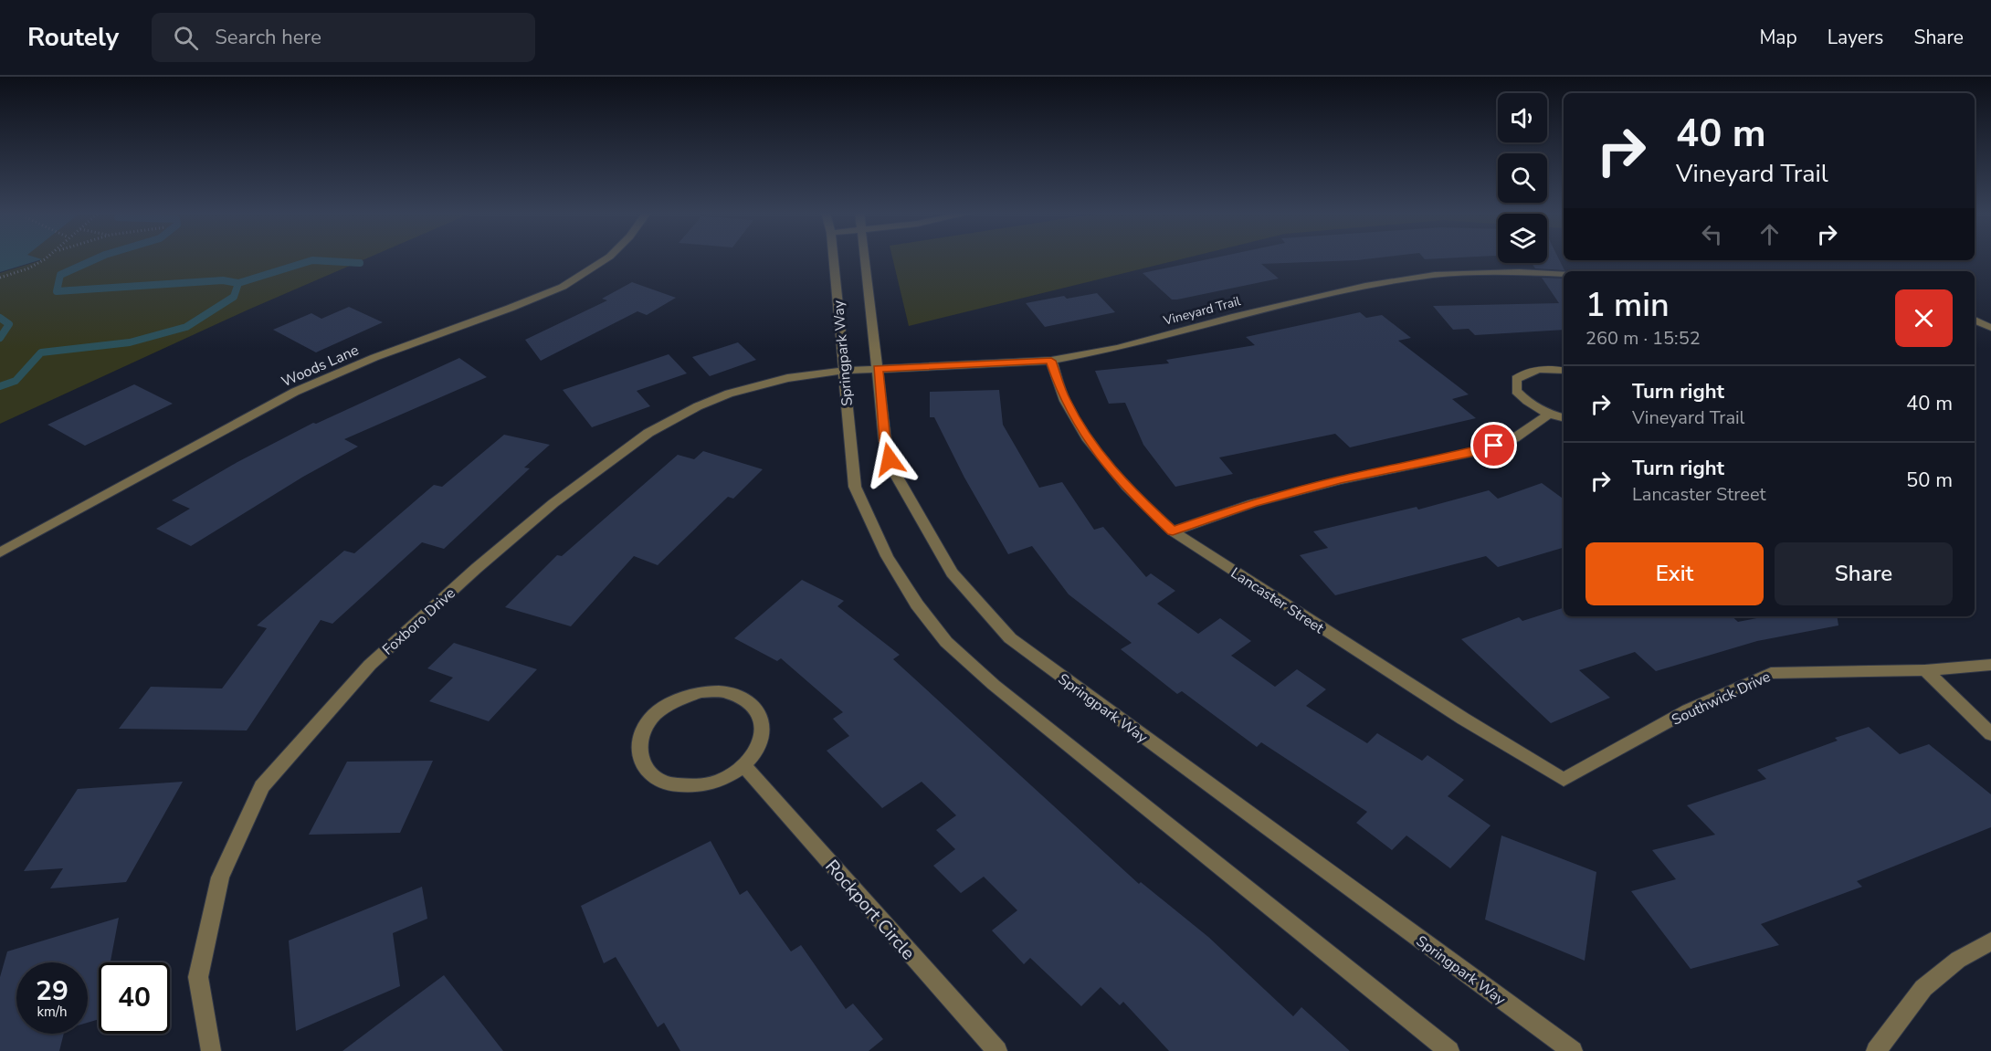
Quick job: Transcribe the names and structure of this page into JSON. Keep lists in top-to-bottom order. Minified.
{"streets":{"street":["Vineyard Trail","Springpark Way","Woods Lane","Lancaster Street","Foxboro Drive","Southwick Drive","Rockport Circle"]},"crossings":[["Vineyard Trail","Springpark Way"],["Vineyard Trail","Lancaster Street"],["Vineyard Trail","Foxboro Drive"],["Springpark Way","Foxboro Drive"],["Lancaster Street","Southwick Drive"]],"page":{"header":"Routely","search":"Search here","nav":["Map","Layers","Share"],"turn":["40 m","Vineyard Trail"],"heading":["1 min","260 m · 15:52"],"list":[{"name":"Turn right","note":"Vineyard Trail","value":"40 m"},{"name":"Turn right","note":"Lancaster Street","value":"50 m"}],"buttons":["Exit","Share"],"speed":"29 km/h","limit":"40"}}
